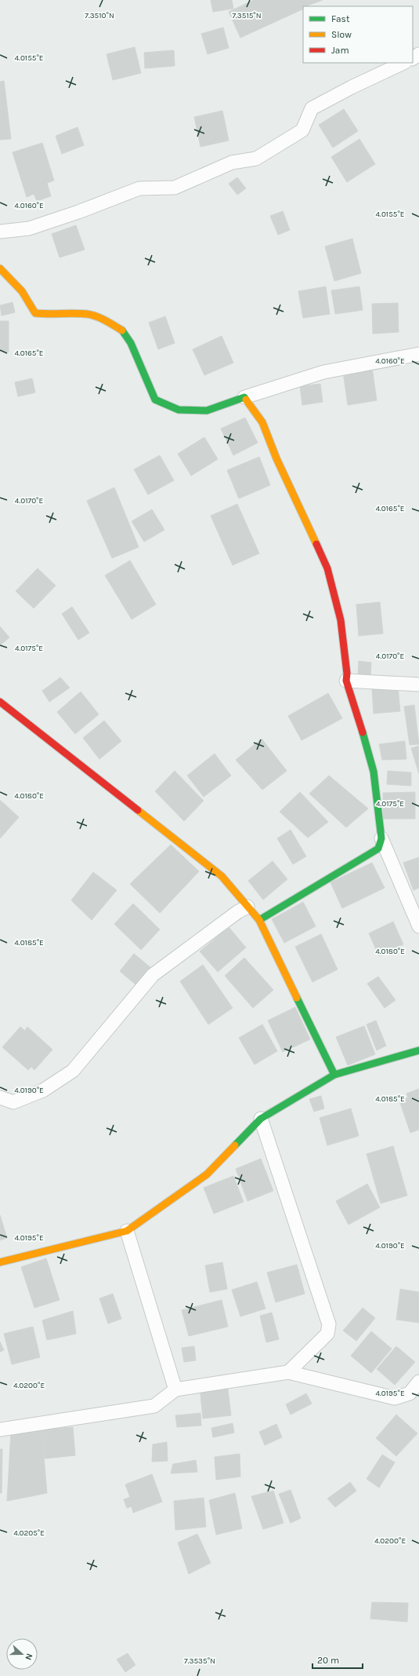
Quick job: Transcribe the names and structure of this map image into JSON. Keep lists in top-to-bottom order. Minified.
{"legend":["Fast","Slow","Jam"],"scale_bar":"20 m","north":"right","coordinates":["7.3510°N","7.3515°N","4.0155°E","4.0160°E","4.0165°E","4.0170°E","4.0175°E","4.0180°E","4.0185°E","4.0190°E","4.0195°E","4.0200°E","4.0205°E","7.3535°N"]}
